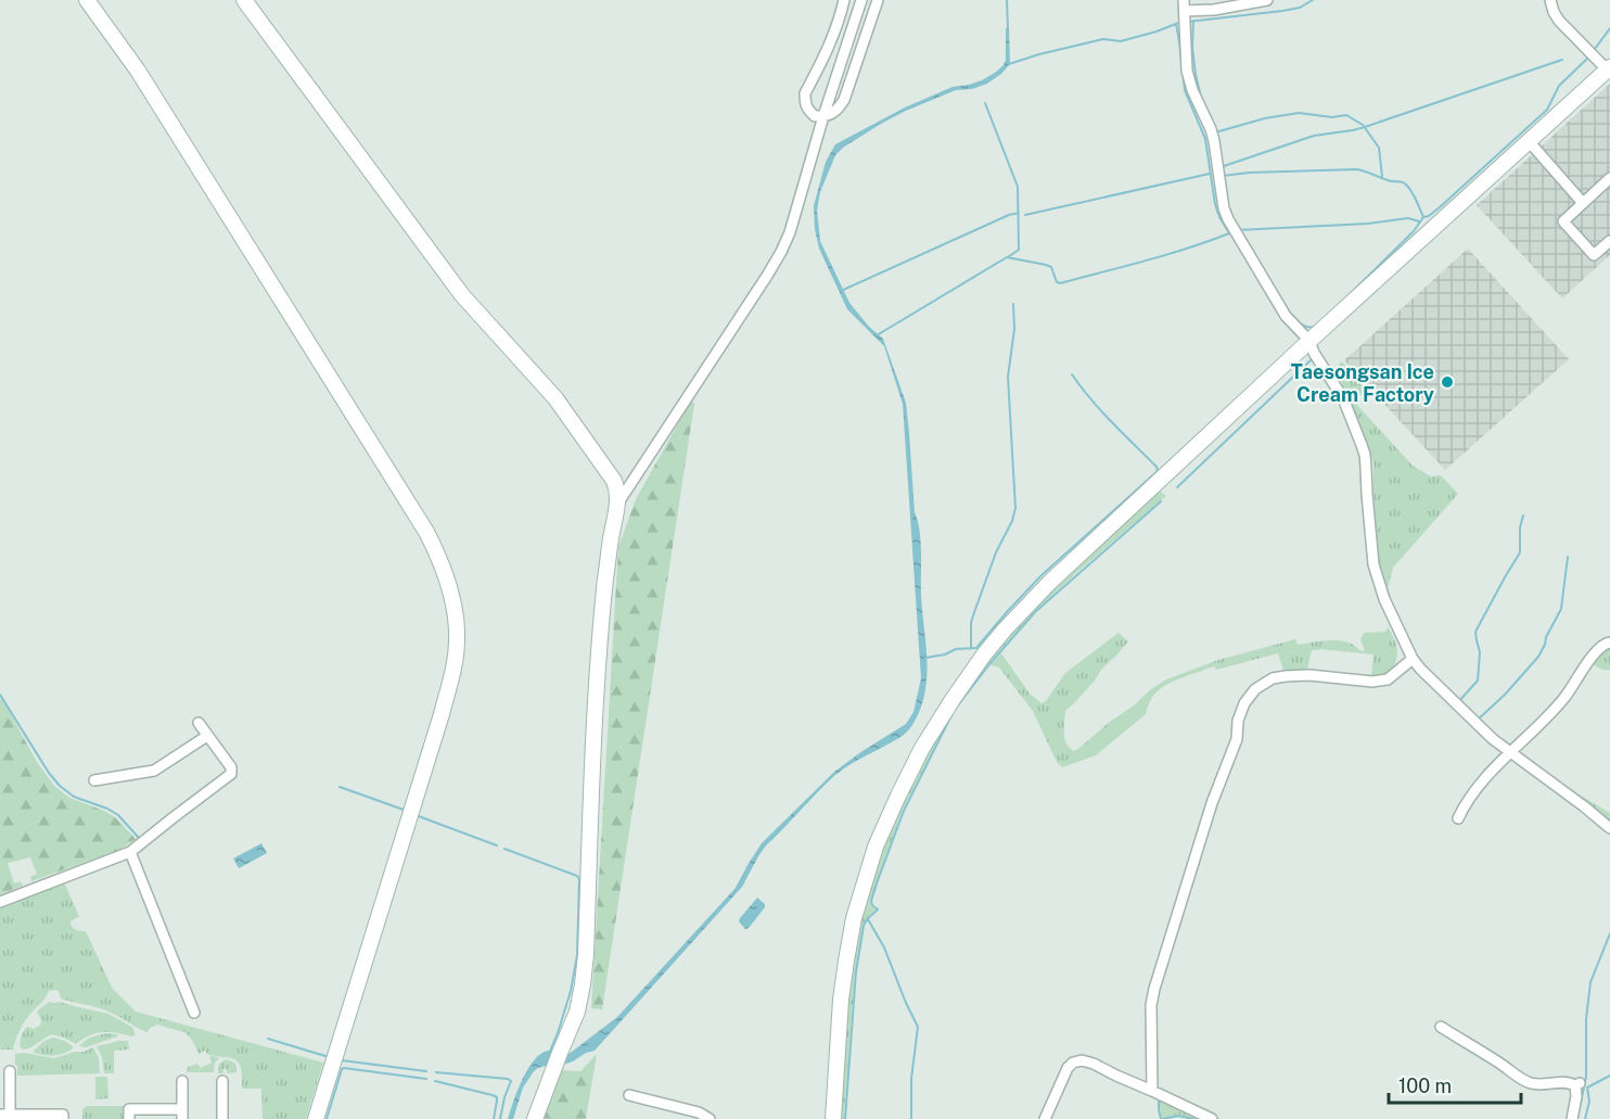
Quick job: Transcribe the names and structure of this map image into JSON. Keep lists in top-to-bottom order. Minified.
{"places":["Taesongsan Ice Cream Factory"],"scale_bar":"100 m"}
